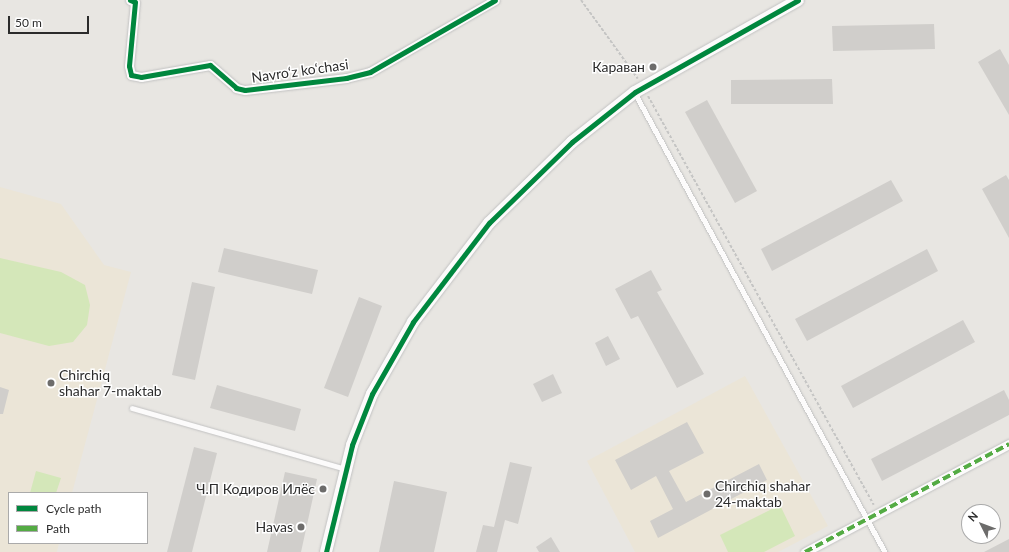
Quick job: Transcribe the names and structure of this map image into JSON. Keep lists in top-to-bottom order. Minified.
{"streets":{"street":["Navro‘z ko‘chasi"]},"places":["Караван","Chirchiq shahar 7-maktab","Ч.П Кодиров Илёс","Chirchiq shahar 24-maktab","Havas"],"legend":["Cycle path","Path"],"scale_bar":"50 m","north":"top left"}
